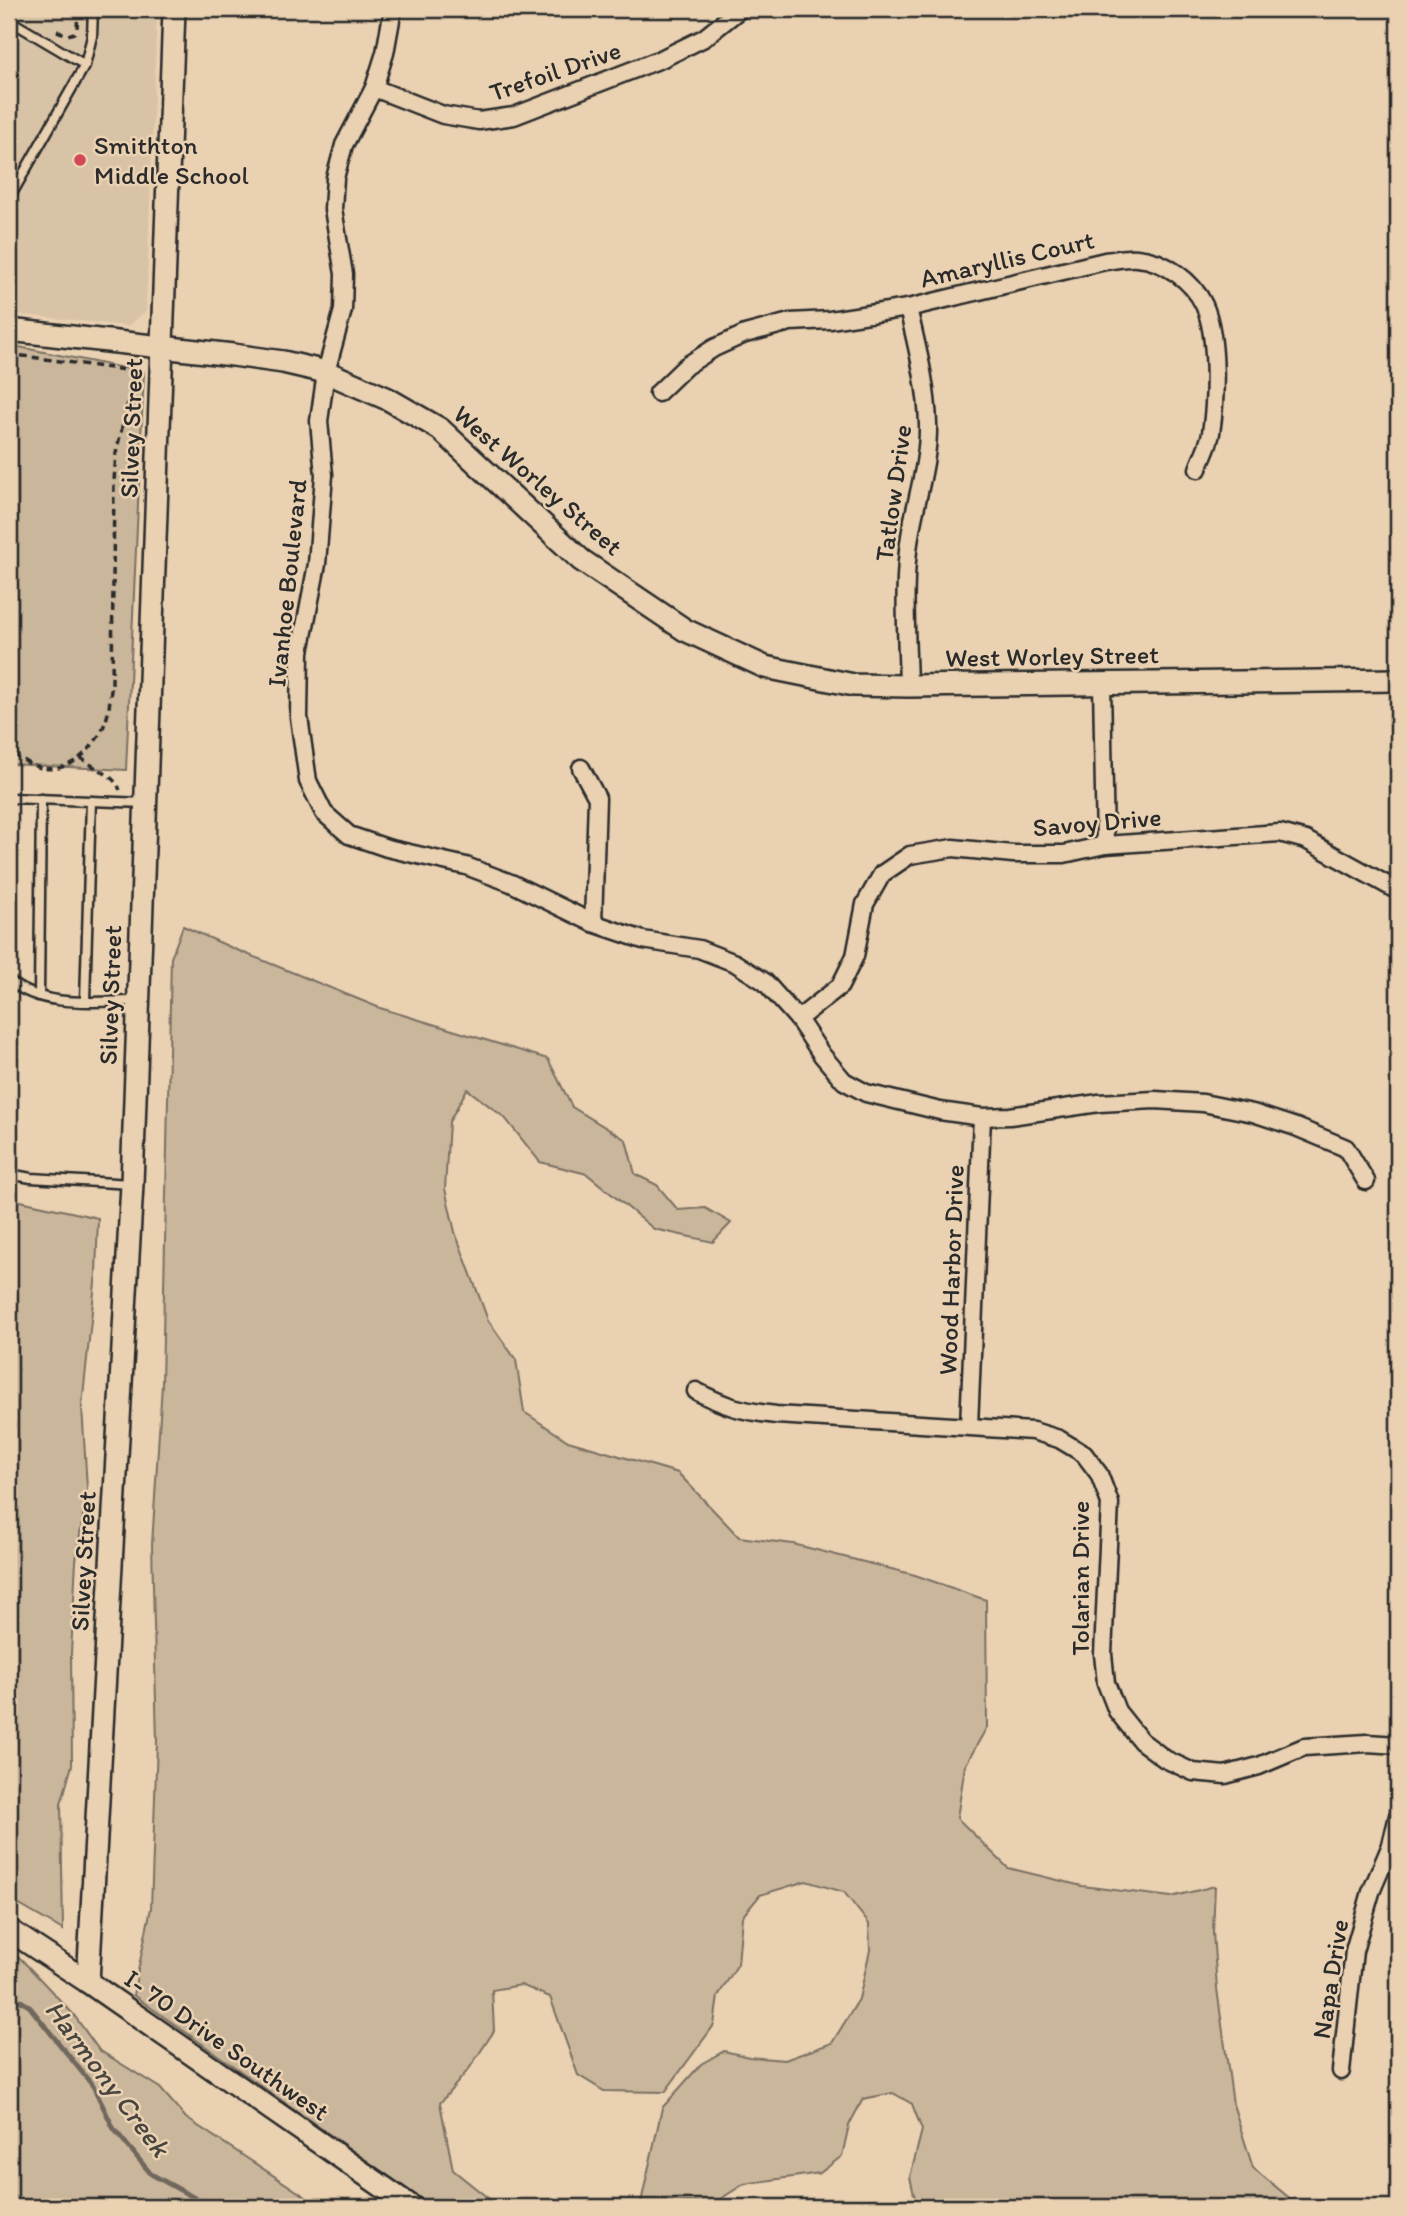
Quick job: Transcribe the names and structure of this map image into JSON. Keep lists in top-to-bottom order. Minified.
{"streets":{"street":["Trefoil Drive","Amaryllis Court","Silvey Street","West Worley Street","Tatlow Drive","Ivanhoe Boulevard","Savoy Drive","Wood Harbor Drive","Tolarian Drive","Napa Drive","I- 70 Drive Southwest"]},"crossings":[["Trefoil Drive","Ivanhoe Boulevard"],["Amaryllis Court","Tatlow Drive"],["Silvey Street","West Worley Street"],["Silvey Street","I- 70 Drive Southwest"],["West Worley Street","Tatlow Drive"],["West Worley Street","Ivanhoe Boulevard"],["Ivanhoe Boulevard","Savoy Drive"],["Ivanhoe Boulevard","Wood Harbor Drive"],["Wood Harbor Drive","Tolarian Drive"]],"water":["Harmony Creek"],"places":["Smithton Middle School"]}
